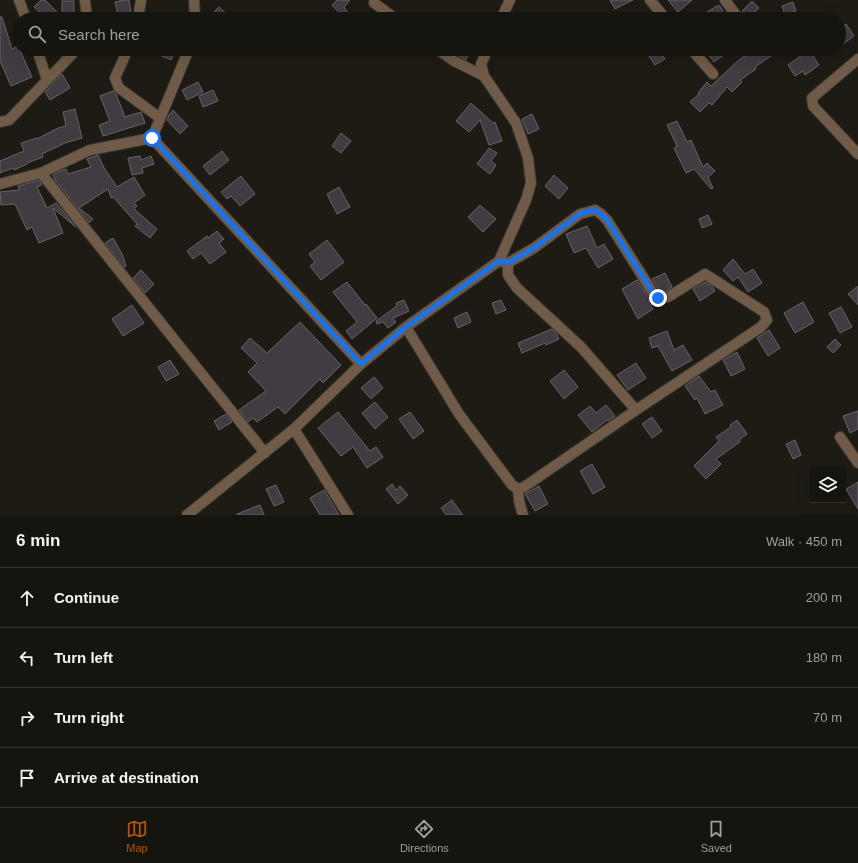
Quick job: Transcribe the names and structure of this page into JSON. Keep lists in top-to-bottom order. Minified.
{"page":{"search":"Search here","heading":["6 min","Walk · 450 m"],"list":[["Continue","200 m"],["Turn left","180 m"],["Turn right","70 m"],"Arrive at destination"],"nav":["Map","Directions","Saved"]}}
